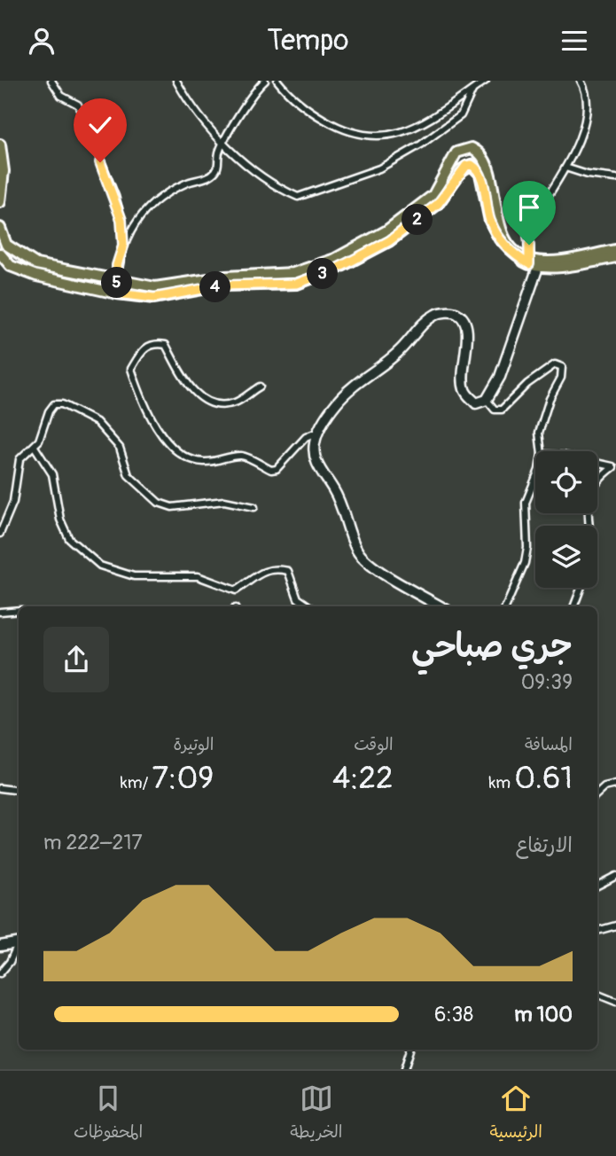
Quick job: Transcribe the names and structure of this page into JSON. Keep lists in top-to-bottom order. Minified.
{"page":{"header":"Tempo","pins":["2","3","5","4"],"heading":["جري صباحي","09:39"],"stats":[["المسافة","0.61 km"],["الوقت","4:22"],["الوتيرة","7:09 /km"]],"chart":["الارتفاع","217–222 m"],"list":[{"name":"100 m","note":"6:38"}],"tabs":["الرئيسية","الخريطة","المحفوظات"]}}
